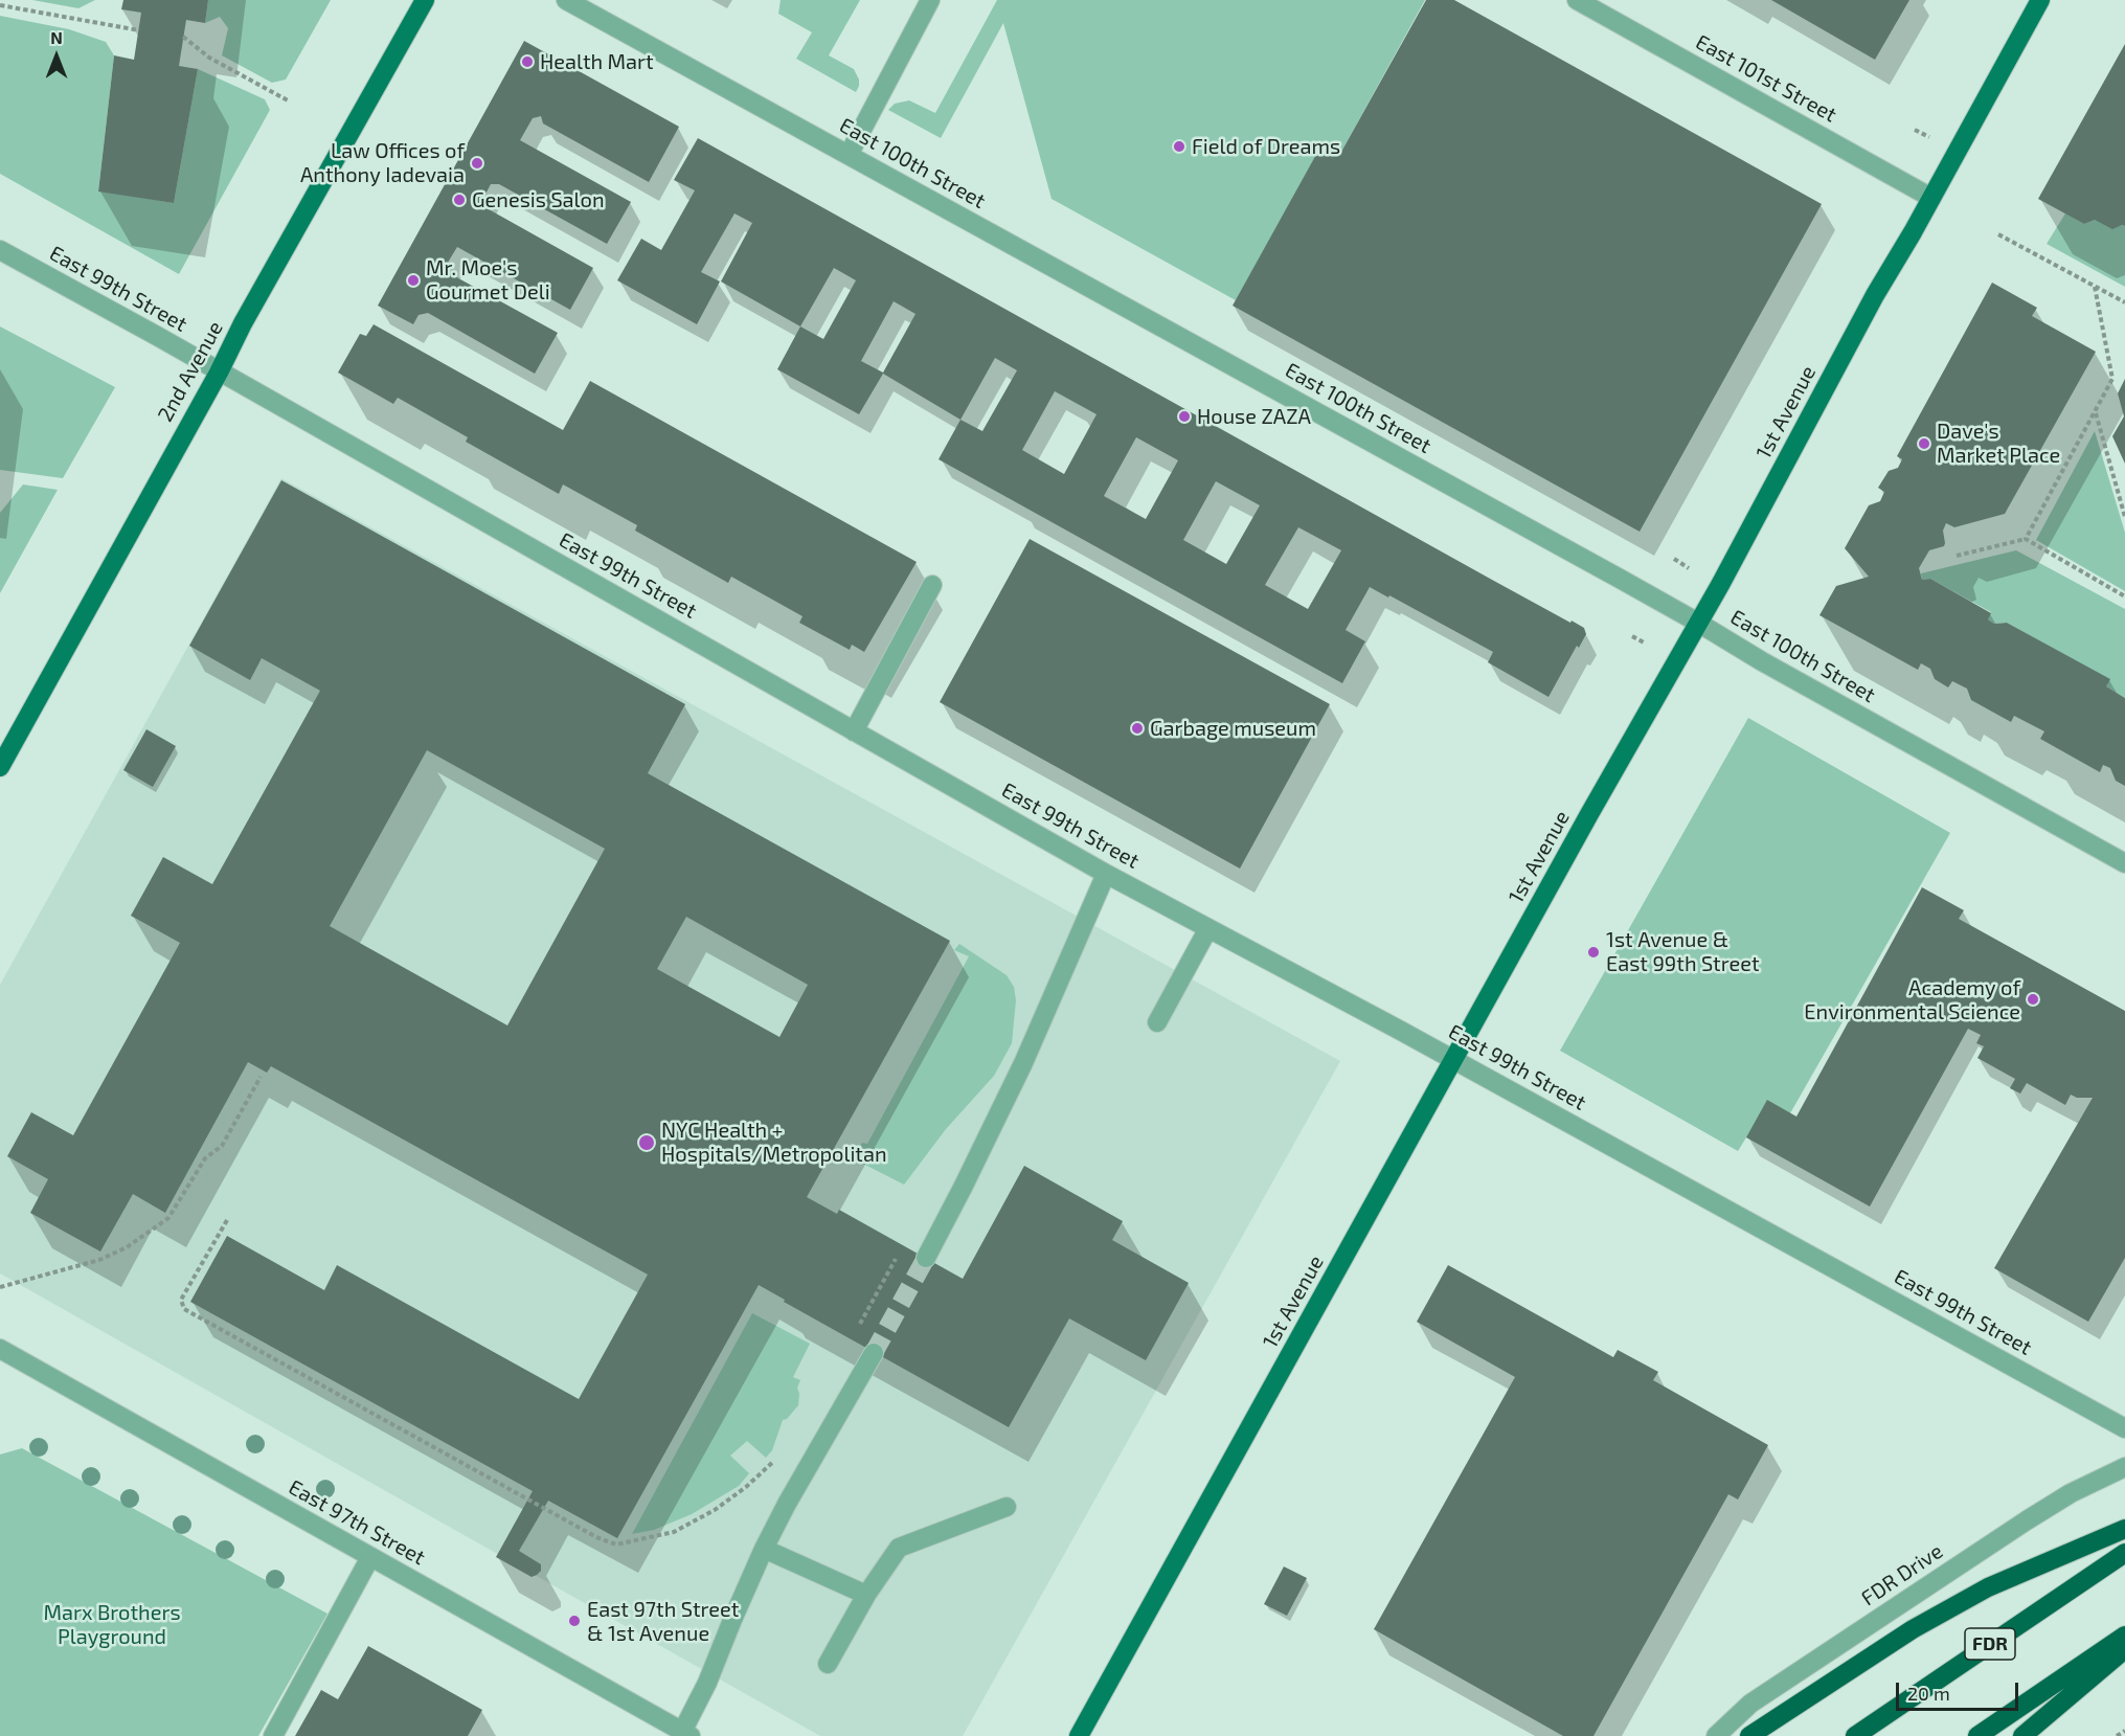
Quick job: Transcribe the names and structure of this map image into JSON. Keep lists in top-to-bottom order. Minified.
{"streets":{"highway":["FDR"],"main road":["2nd Avenue","1st Avenue"],"street":["East 101st Street","East 100th Street","East 99th Street","East 97th Street","FDR Drive"]},"crossings":[["East 101st Street","1st Avenue"],["East 100th Street","1st Avenue"],["East 99th Street","2nd Avenue"],["East 99th Street","1st Avenue"]],"parks":["Marx Brothers Playground"],"places":["Health Mart","Field of Dreams","Law Offices of Anthony Iadevaia","Genesis Salon","Mr. Moe's Gourmet Deli","House ZAZA","Dave's Market Place","Garbage museum","1st Avenue & East 99th Street","Academy of Environmental Science","NYC Health + Hospitals/Metropolitan","East 97th Street & 1st Avenue"],"scale_bar":"20 m","north":"top"}
